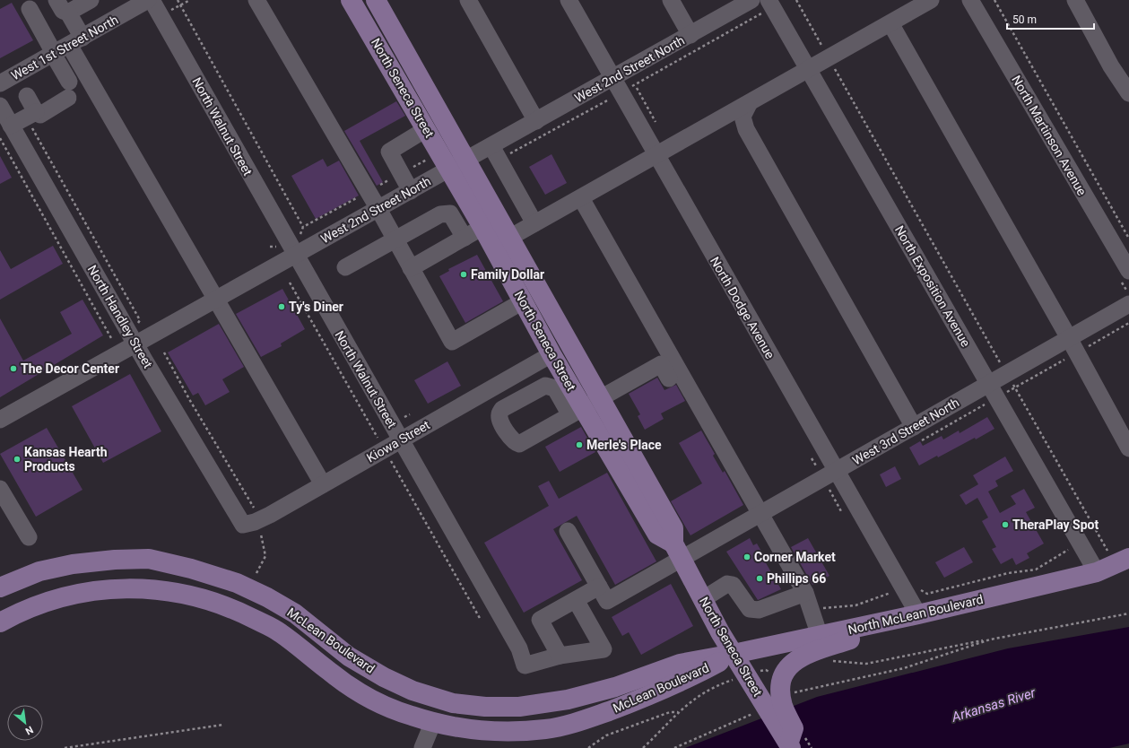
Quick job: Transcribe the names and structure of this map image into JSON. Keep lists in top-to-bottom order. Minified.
{"streets":{"main road":["North Seneca Street","North McLean Boulevard","McLean Boulevard"],"street":["West 1st Street North","West 2nd Street North","North Walnut Street","North Martinson Avenue","North Exposition Avenue","North Dodge Avenue","North Handley Street","West 3rd Street North","Kiowa Street"]},"crossings":[["West 2nd Street North","North Seneca Street"],["West 2nd Street North","North Walnut Street"],["West 2nd Street North","North Dodge Avenue"],["West 2nd Street North","North Handley Street"],["North Seneca Street","West 3rd Street North"],["North Seneca Street","Kiowa Street"],["North Seneca Street","North McLean Boulevard"],["North Seneca Street","McLean Boulevard"],["North Walnut Street","Kiowa Street"],["North Exposition Avenue","West 3rd Street North"],["North Exposition Avenue","North McLean Boulevard"],["North Dodge Avenue","West 3rd Street North"],["North Dodge Avenue","North McLean Boulevard"],["North Handley Street","Kiowa Street"],["North McLean Boulevard","McLean Boulevard"]],"water":["Arkansas River"],"places":["Family Dollar","Ty's Diner","The Decor Center","Merle's Place","Kansas Hearth Products","TheraPlay Spot","Corner Market","Phillips 66"],"scale_bar":"50 m","north":"bottom right"}
